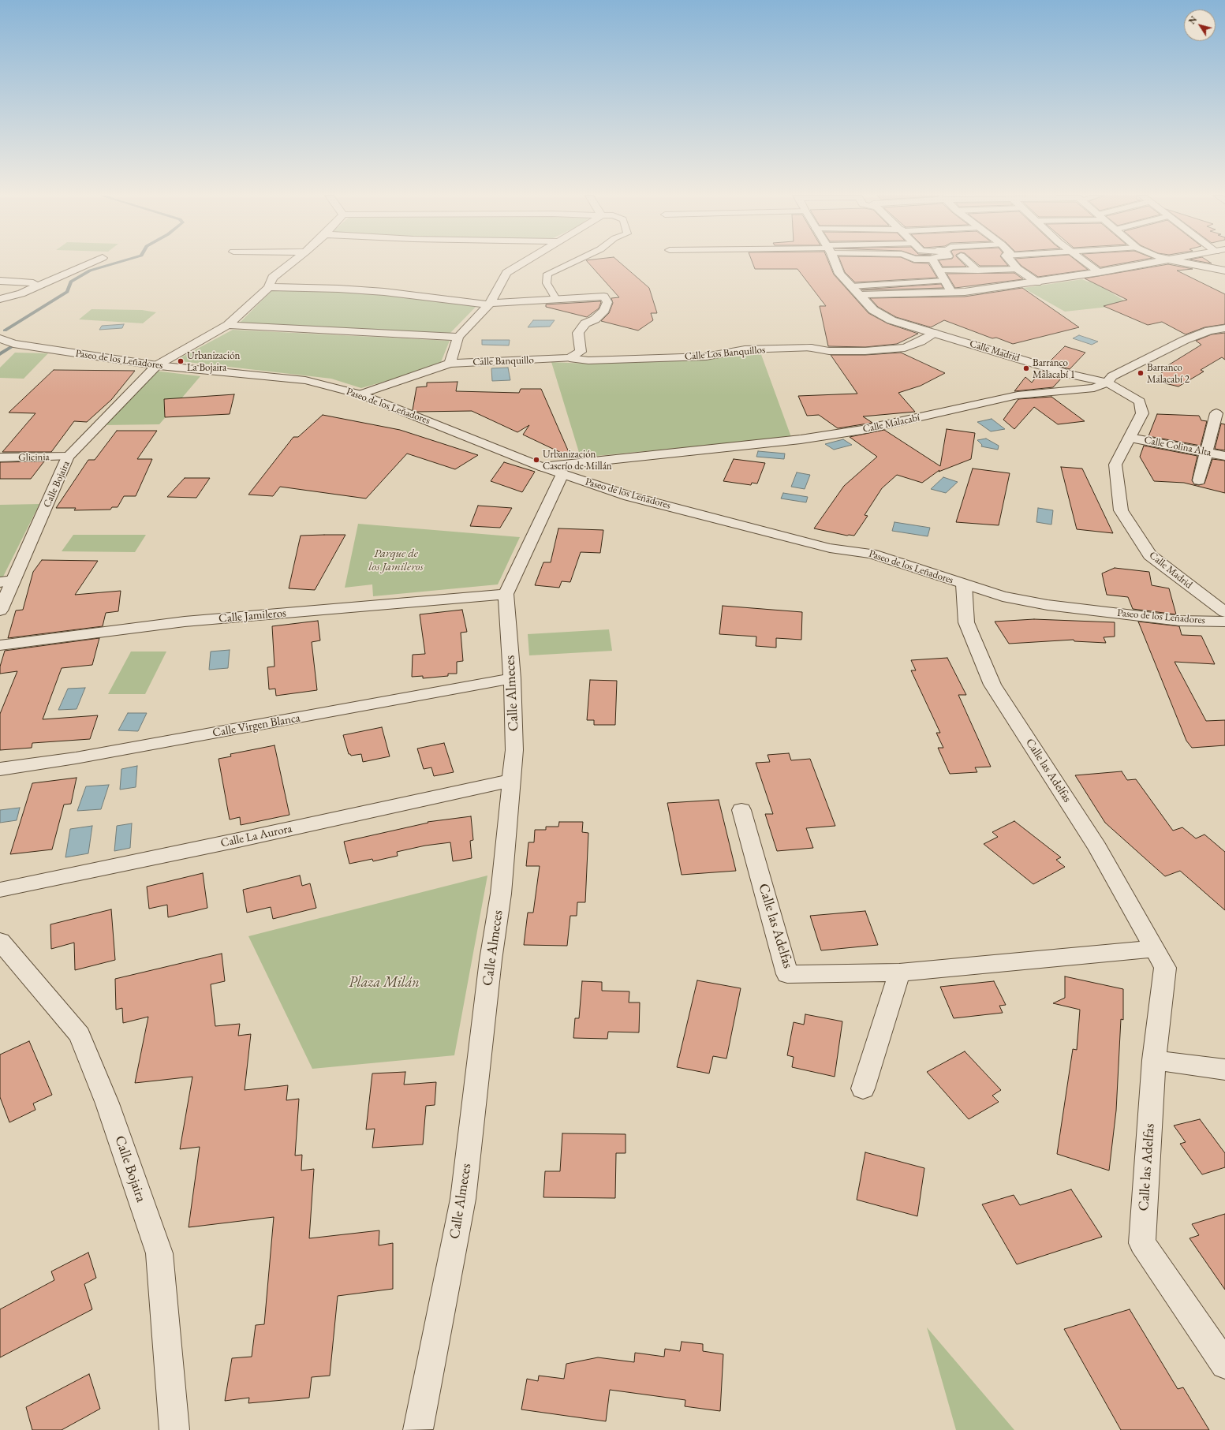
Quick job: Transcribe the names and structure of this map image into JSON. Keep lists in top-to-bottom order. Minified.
{"streets":{"street":["Calle Madrid","Calle Los Banquillos","Paseo de los Leñadores","Calle Banquillo","Calle Malacabí","Calle Colina Alta","Glicinia","Calle Bojaira","Calle Jamileros","Calle Almeces","Calle Virgen Blanca","Calle las Adelfas","Calle La Aurora"]},"crossings":[["Calle Madrid","Calle Los Banquillos"],["Calle Madrid","Calle Malacabí"],["Calle Madrid","Calle Colina Alta"],["Calle Los Banquillos","Calle Banquillo"],["Paseo de los Leñadores","Calle Banquillo"],["Paseo de los Leñadores","Calle Malacabí"],["Paseo de los Leñadores","Calle Bojaira"],["Paseo de los Leñadores","Calle las Adelfas"],["Glicinia","Calle Bojaira"],["Calle Jamileros","Calle Almeces"],["Calle Almeces","Calle Virgen Blanca"],["Calle Almeces","Calle La Aurora"]],"parks":["Parque de los Jamileros","Plaza Milán"],"places":["Urbanización La Bojaira","Barranco Malacabí 1","Barranco Malacabí 2","Urbanización Caserío de Millán"],"north":"top left"}
